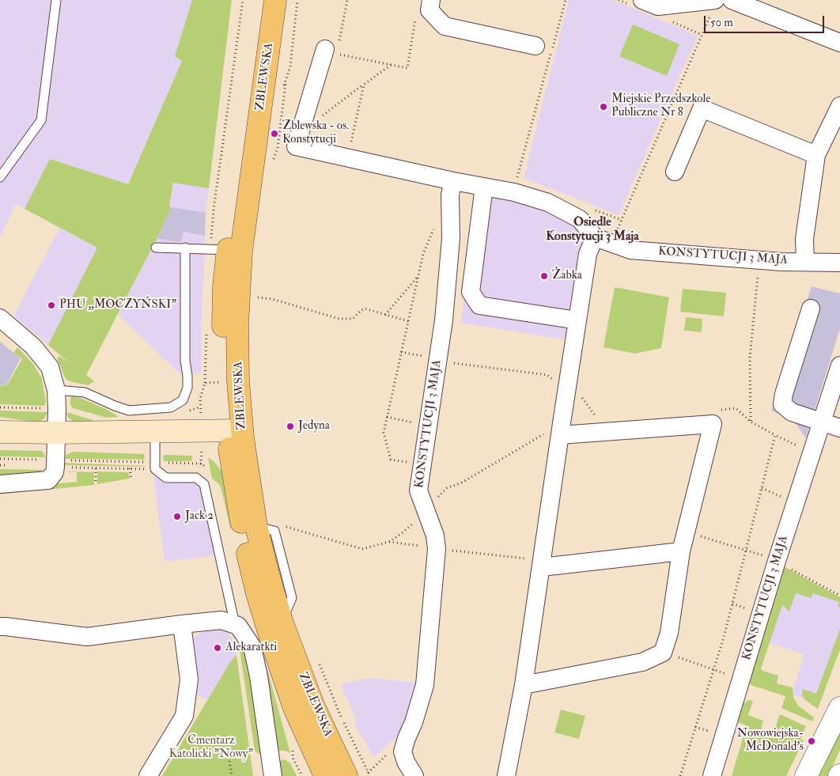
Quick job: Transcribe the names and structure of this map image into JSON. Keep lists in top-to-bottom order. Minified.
{"streets":{"main road":["ZBLEWSKA"],"street":["KONSTYTUCJI 3 MAJA"]},"districts":["Osiedle Konstytucji 3 Maja"],"parks":["Cmentarz Katolicki \"Nowy\""],"places":["Miejskie Przedszkole Publiczne Nr 8","Zblewska - os. Konstytucji","Żabka","PHU ,,MOCZYŃSKI”","Jedyna","Jack 2","Alekaratkti","Nowowiejska- McDonald's"],"scale_bar":"50 m"}
